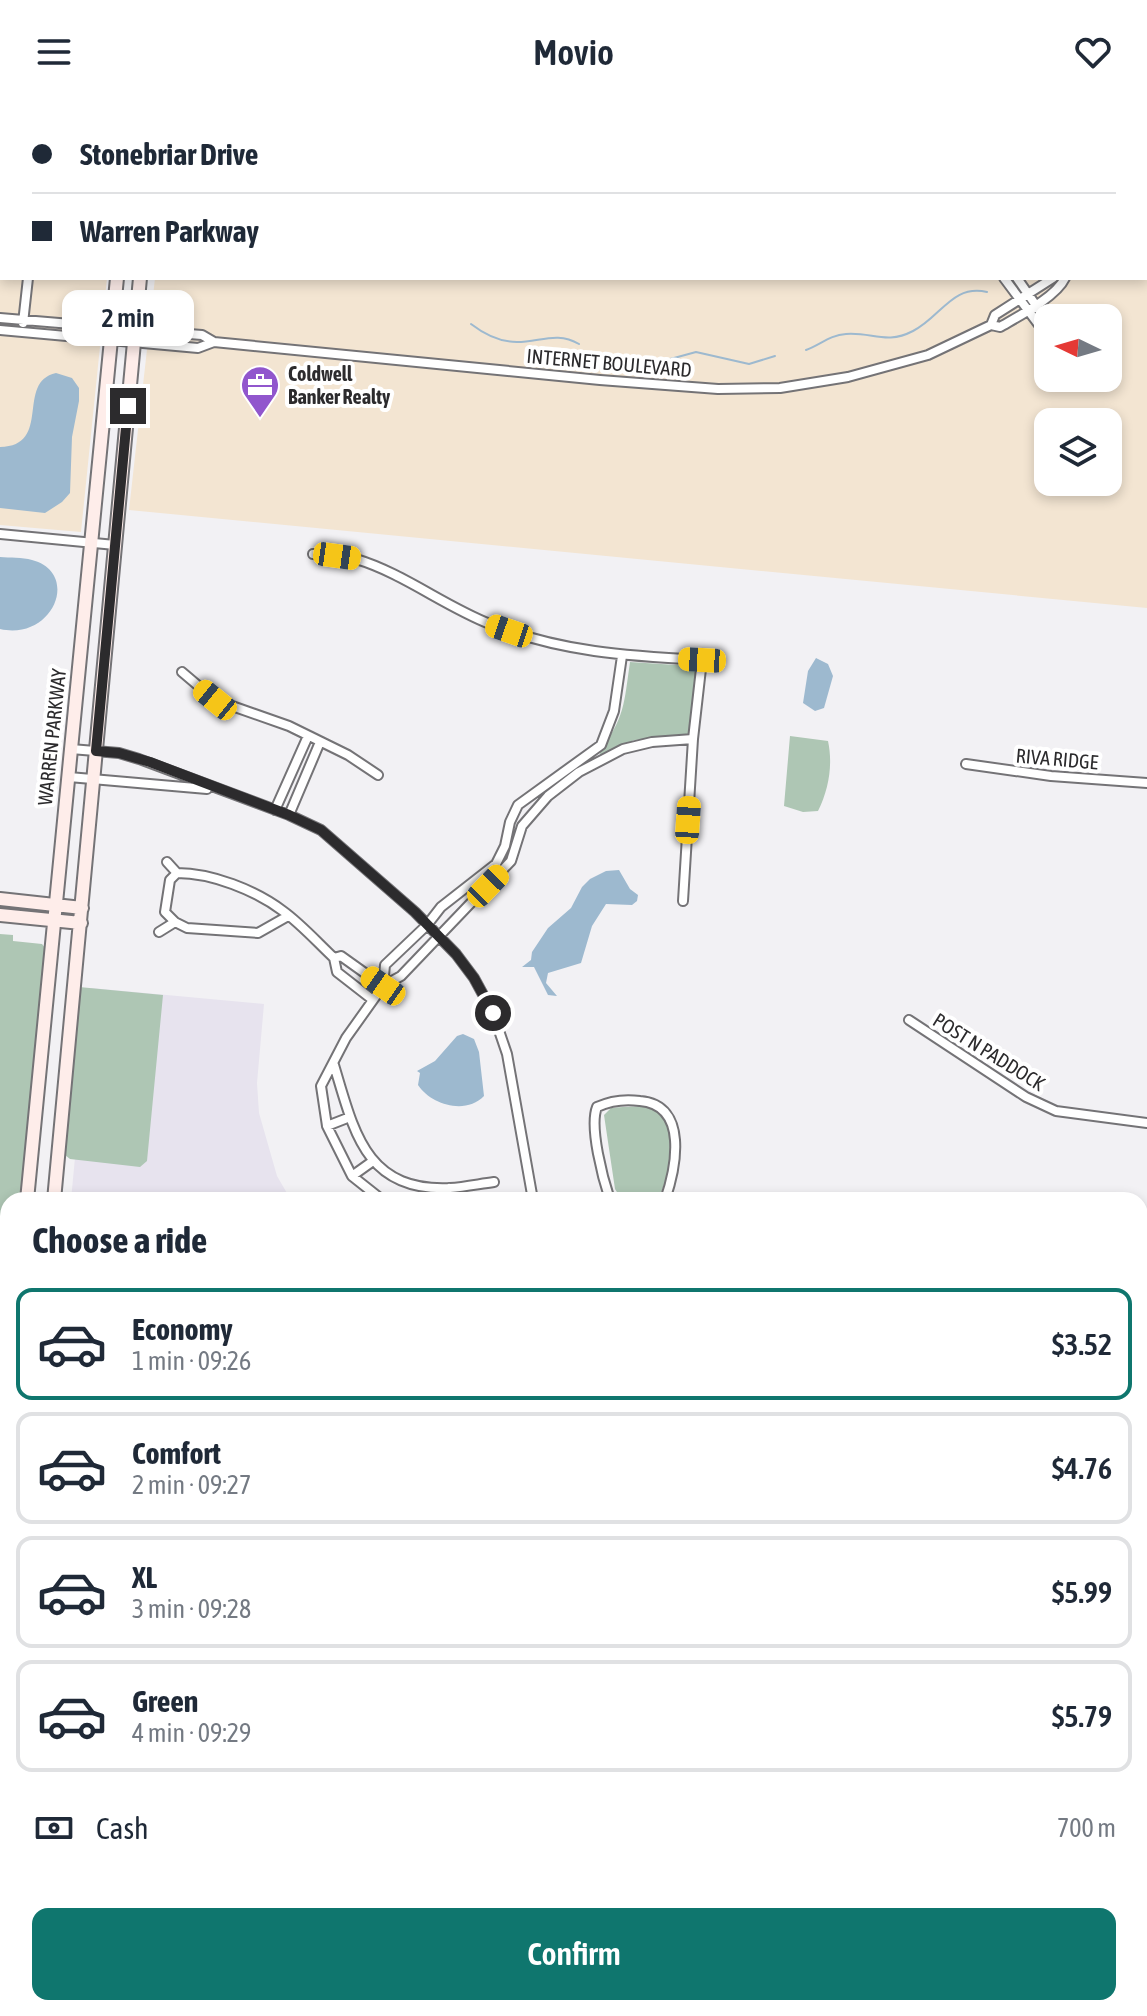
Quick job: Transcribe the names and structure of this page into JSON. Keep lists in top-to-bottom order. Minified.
{"streets":{"main road":["WARREN PARKWAY"],"street":["INTERNET BOULEVARD","RIVA RIDGE","POST N PADDOCK"]},"crossings":[["INTERNET BOULEVARD","WARREN PARKWAY"]],"places":{"office":["Coldwell Banker Realty"]},"north":"left","page":{"header":"Movio","banner":["Stonebriar Drive","Warren Parkway"],"bubble":"2 min","heading":"Choose a ride","list":[{"name":"Economy","note":"1 min · 09:26","value":"$3.52"},{"name":"Comfort","note":"2 min · 09:27","value":"$4.76"},{"name":"XL","note":"3 min · 09:28","value":"$5.99"},{"name":"Green","note":"4 min · 09:29","value":"$5.79"}],"pay":["Cash","700 m"],"buttons":"Confirm"}}
